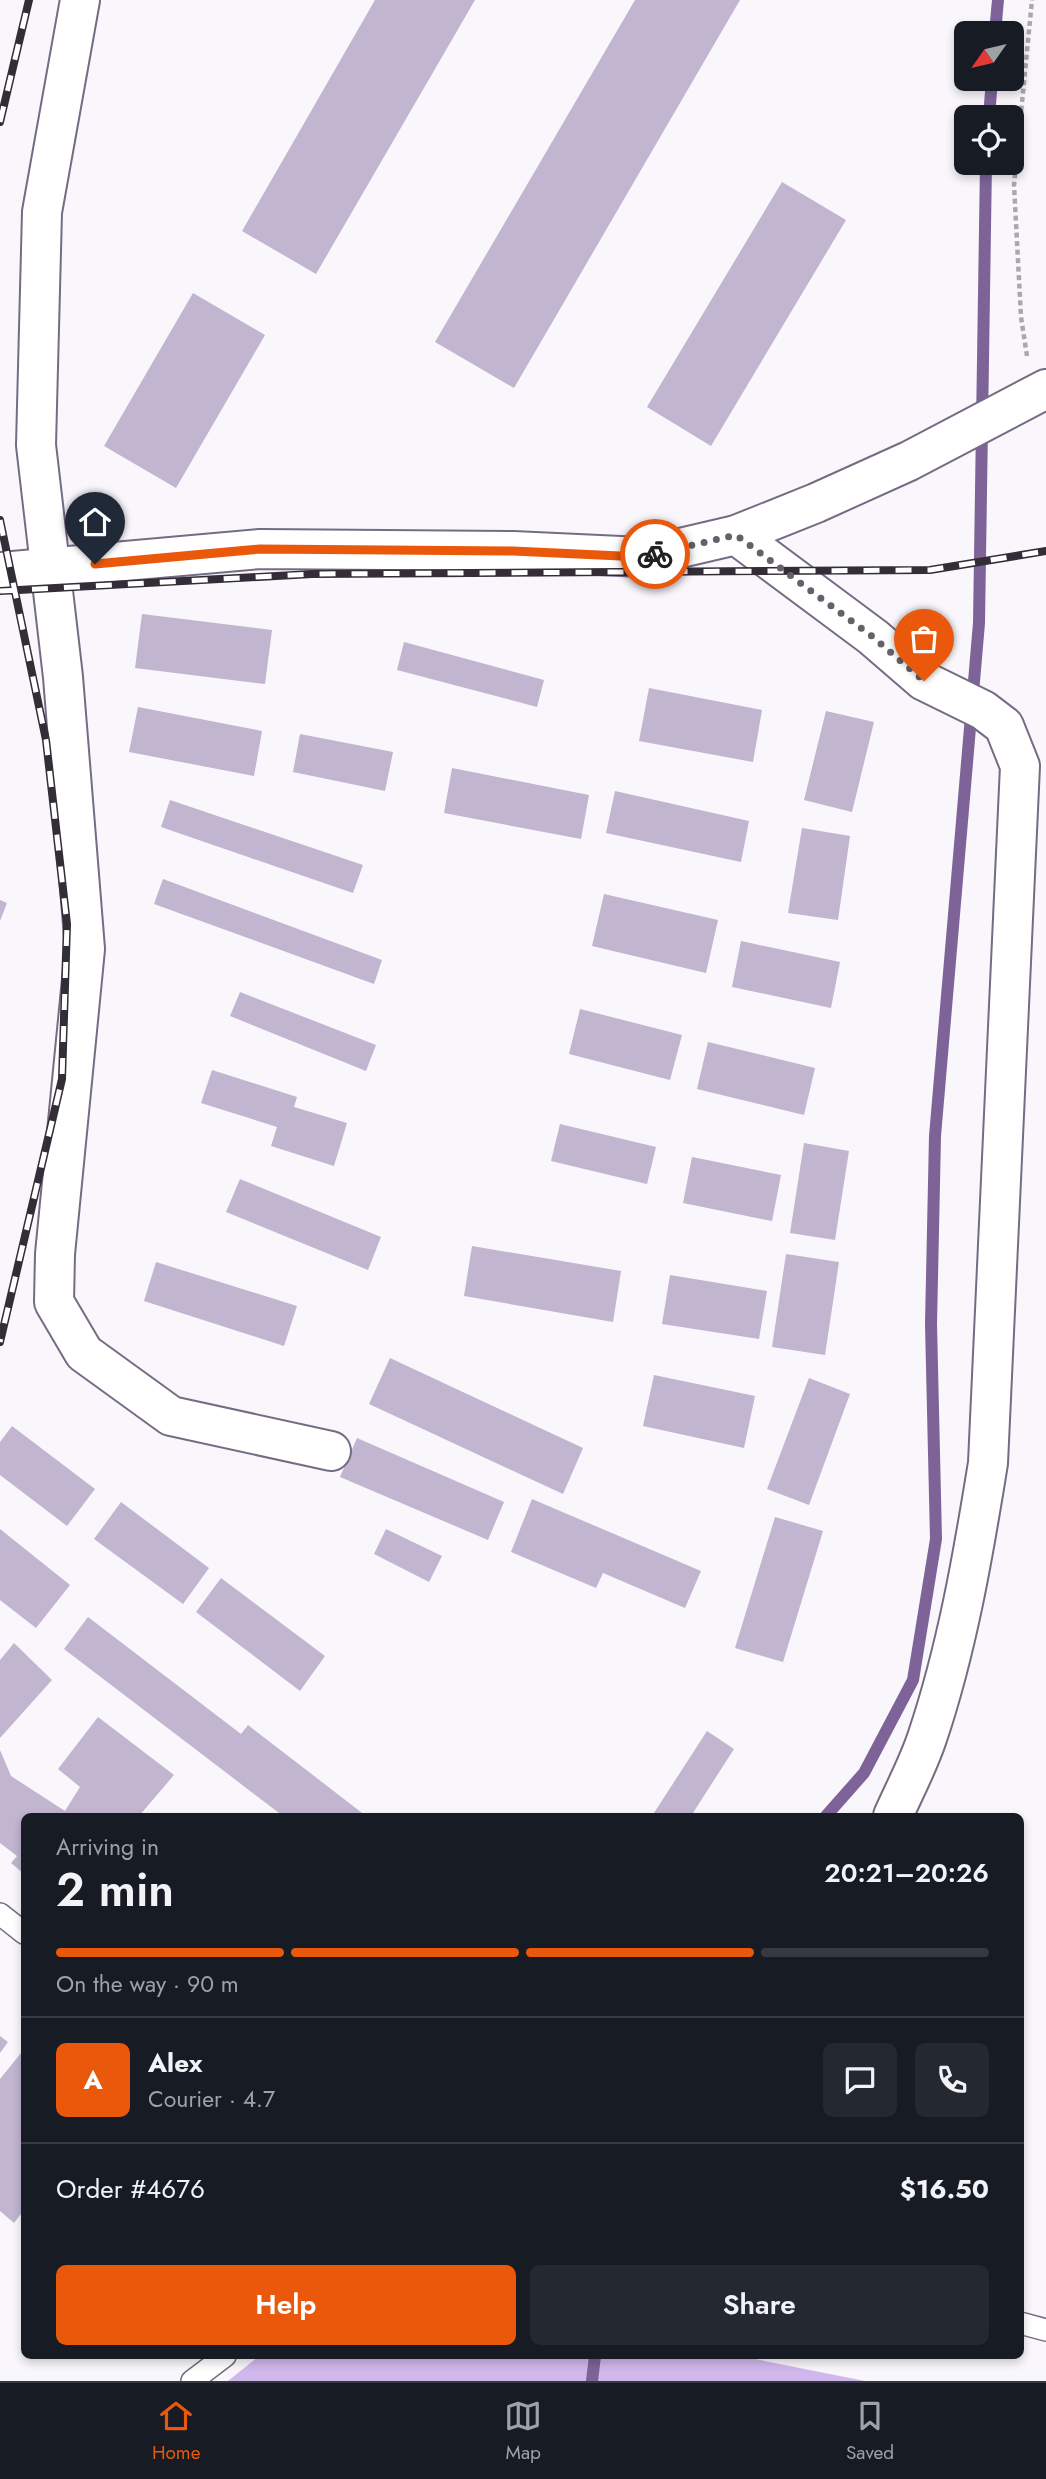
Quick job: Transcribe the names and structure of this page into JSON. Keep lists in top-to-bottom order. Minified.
{"north":"bottom left","page":{"heading":["2 min","Arriving in","20:21–20:26"],"panel":["Alex","Courier · 4.7","Order #4676","$16.50"],"bar":"On the way · 90 m","round":"A","buttons":["Help","Share"],"tabs":["Home","Map","Saved"]}}
